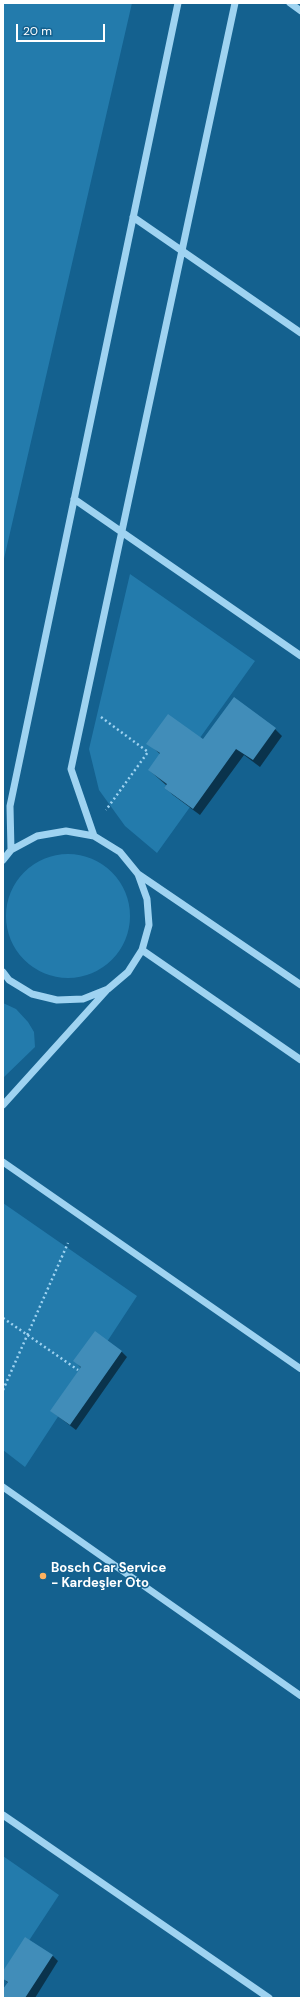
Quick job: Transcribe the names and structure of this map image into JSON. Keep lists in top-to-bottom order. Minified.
{"places":["Bosch Car Service - Kardeşler Oto"],"scale_bar":"20 m"}
